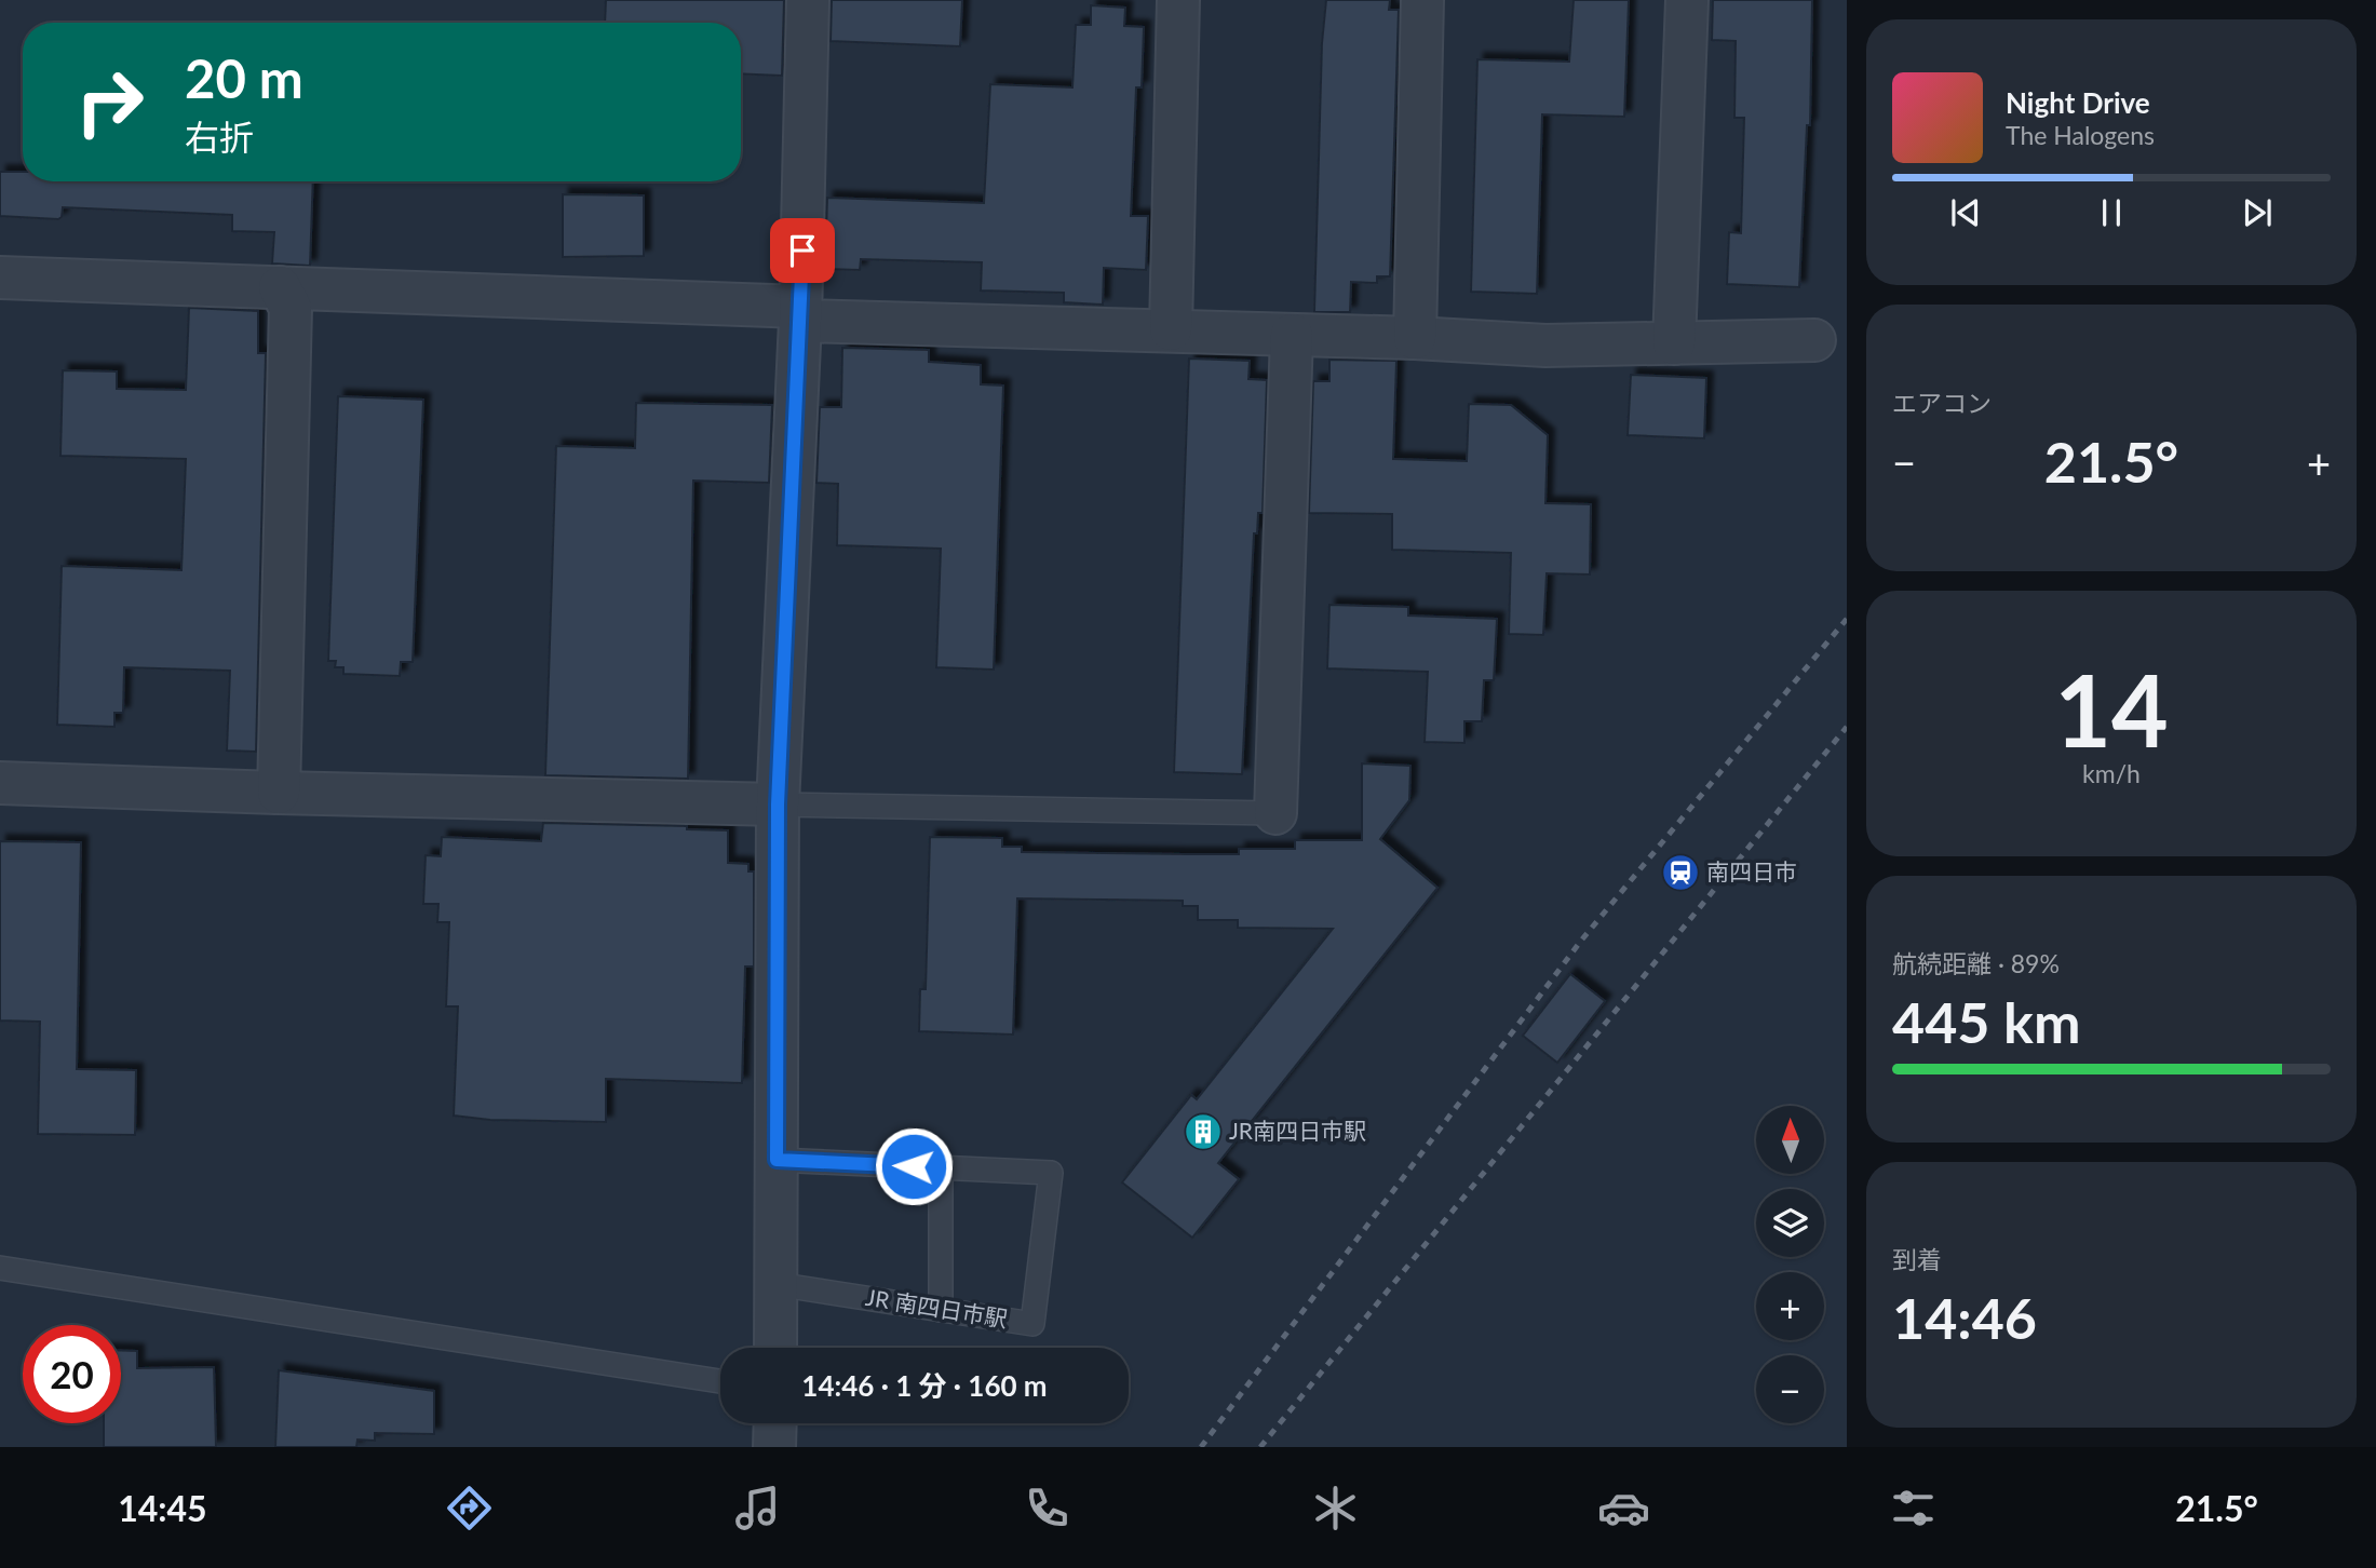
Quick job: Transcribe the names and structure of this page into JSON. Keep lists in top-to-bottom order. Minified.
{"streets":{"lane":["JR 南四日市駅"]},"places":{"station":["南四日市"],"building":["JR南四日市駅"]},"north":"top","page":{"turn":["20 m","右折"],"song":["Night Drive","The Halogens"],"tile":["エアコン",["14","km/h"],["航続距離 · 89%","445 km"],["到着","14:46"]],"heat":["−","21.5°","+"],"map_buttons":["+","−"],"limit":"20","trip":"14:46 · 1 分 · 160 m","tabs":["14:45","21.5°"]}}
